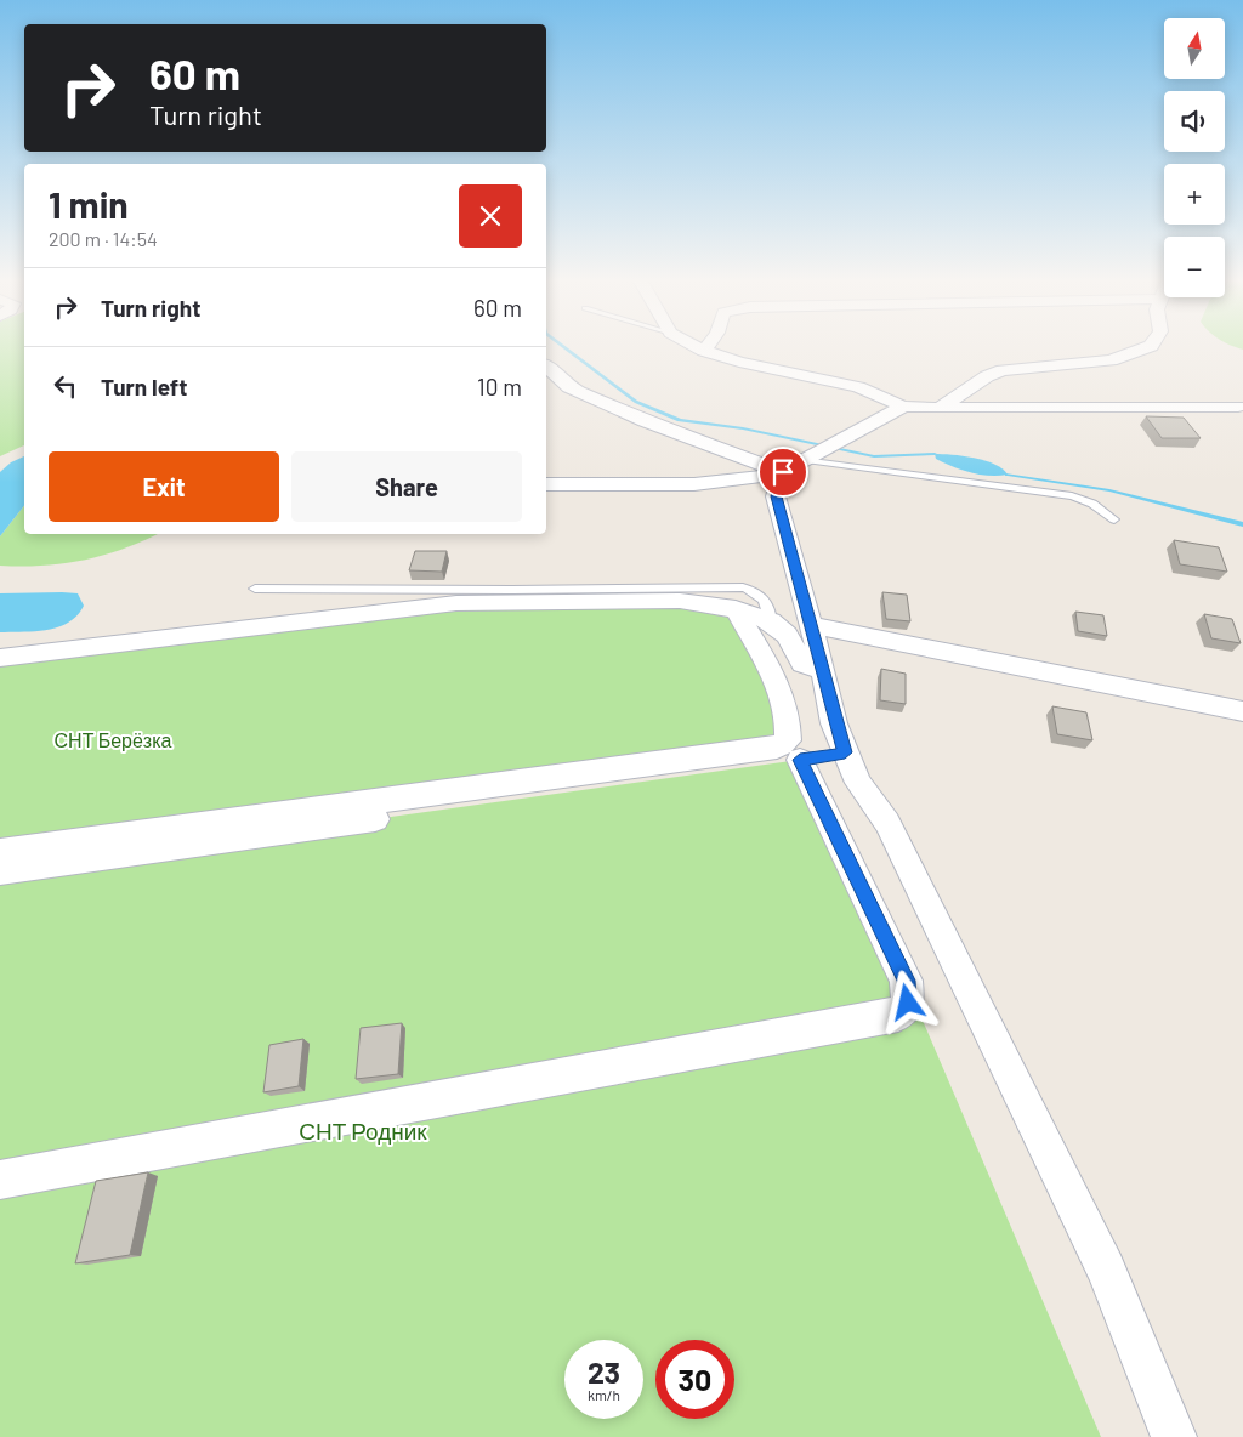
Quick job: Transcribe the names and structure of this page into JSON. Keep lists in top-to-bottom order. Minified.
{"parks":["СНТ Берёзка","СНТ Родник"],"north":"top","page":{"map_buttons":["+","−"],"turn":["60 m","Turn right"],"heading":["1 min","200 m · 14:54"],"list":[{"name":"Turn right","value":"60 m"},{"name":"Turn left","value":"10 m"}],"buttons":["Exit","Share"],"speed":"23 km/h","limit":"30"}}
